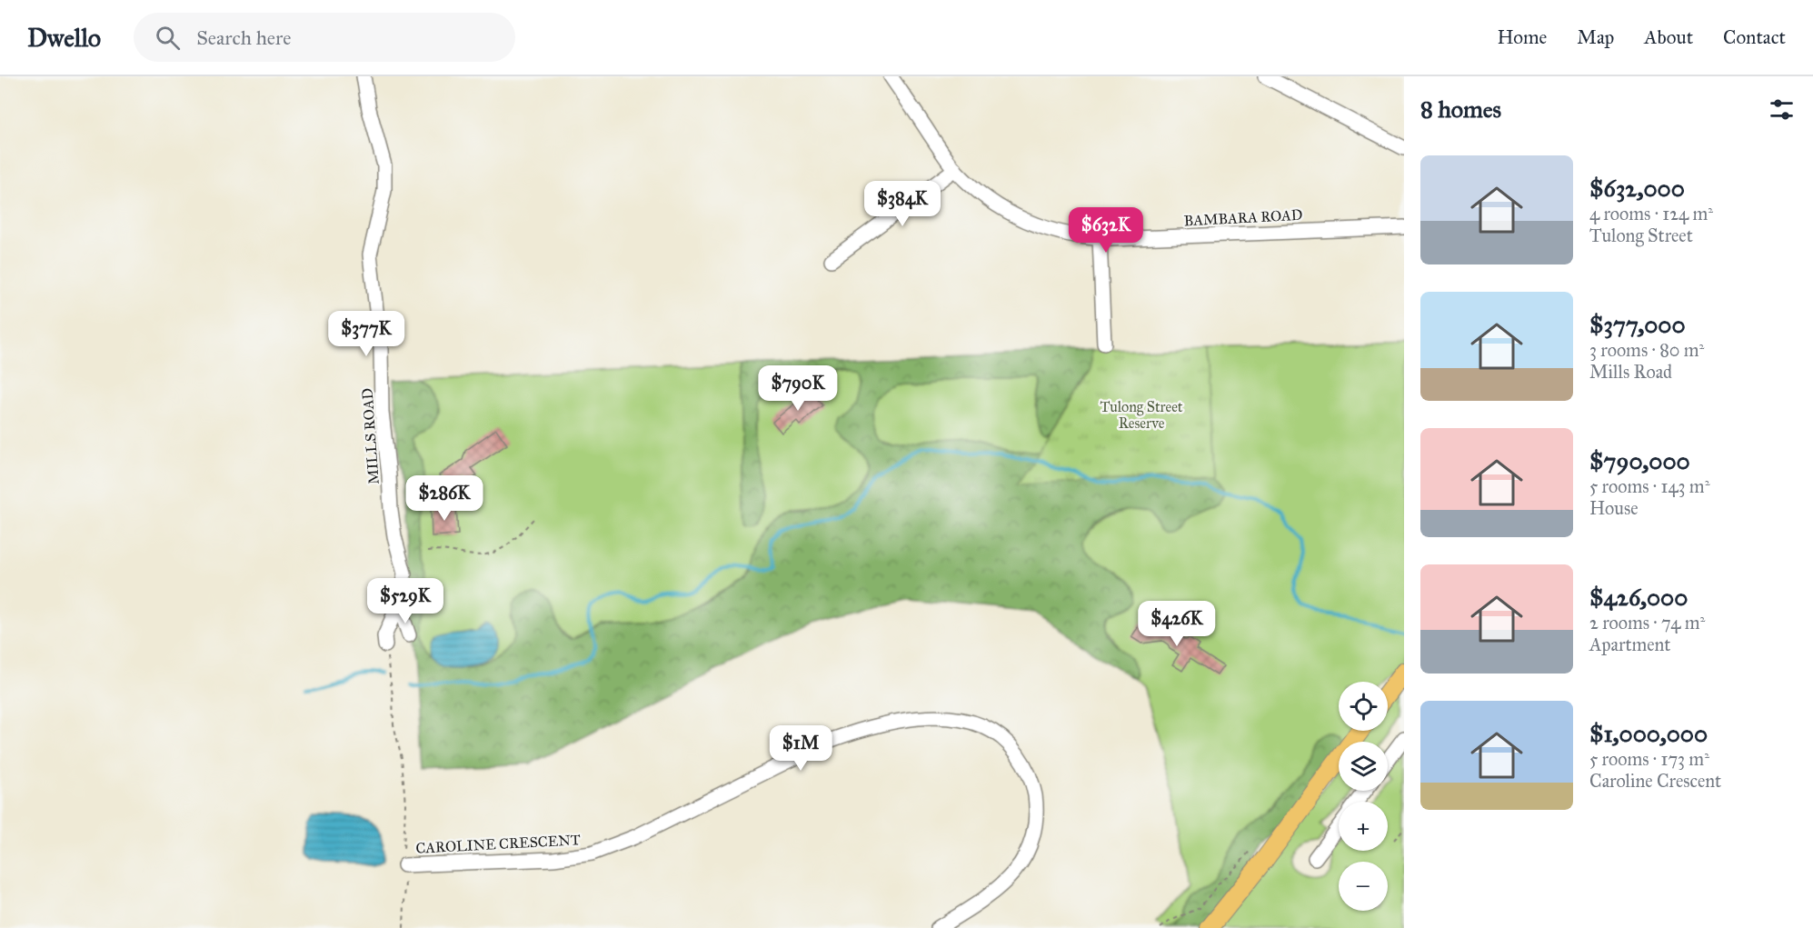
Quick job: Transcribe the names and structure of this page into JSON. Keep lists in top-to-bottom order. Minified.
{"streets":{"street":["BAMBARA ROAD","MILLS ROAD","CAROLINE CRESCENT"]},"parks":["Tulong Street Reserve"],"page":{"header":"Dwello","search":"Search here","nav":["Home","Map","About","Contact"],"heading":"8 homes","list":[{"name":"$632,000","note":"4 rooms · 124 m² · Tulong Street"},{"name":"$377,000","note":"3 rooms · 80 m² · Mills Road"},{"name":"$790,000","note":"5 rooms · 143 m² · House"},{"name":"$426,000","note":"2 rooms · 74 m² · Apartment"},{"name":"$1,000,000","note":"5 rooms · 173 m² · Caroline Crescent"}],"price":["$384K","$632K","$377K","$790K","$286K","$529K","$426K","$1M"],"map_buttons":["+","−"]}}
